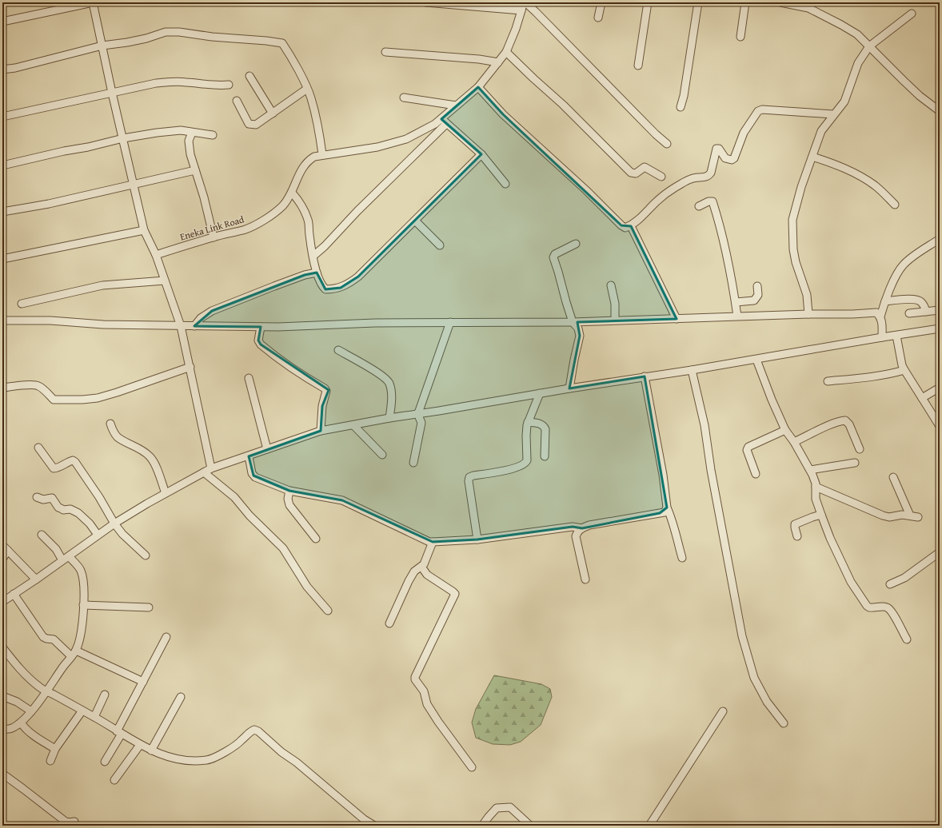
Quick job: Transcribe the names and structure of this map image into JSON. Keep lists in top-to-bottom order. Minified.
{"streets":{"street":["Eneka Link Road"]}}
